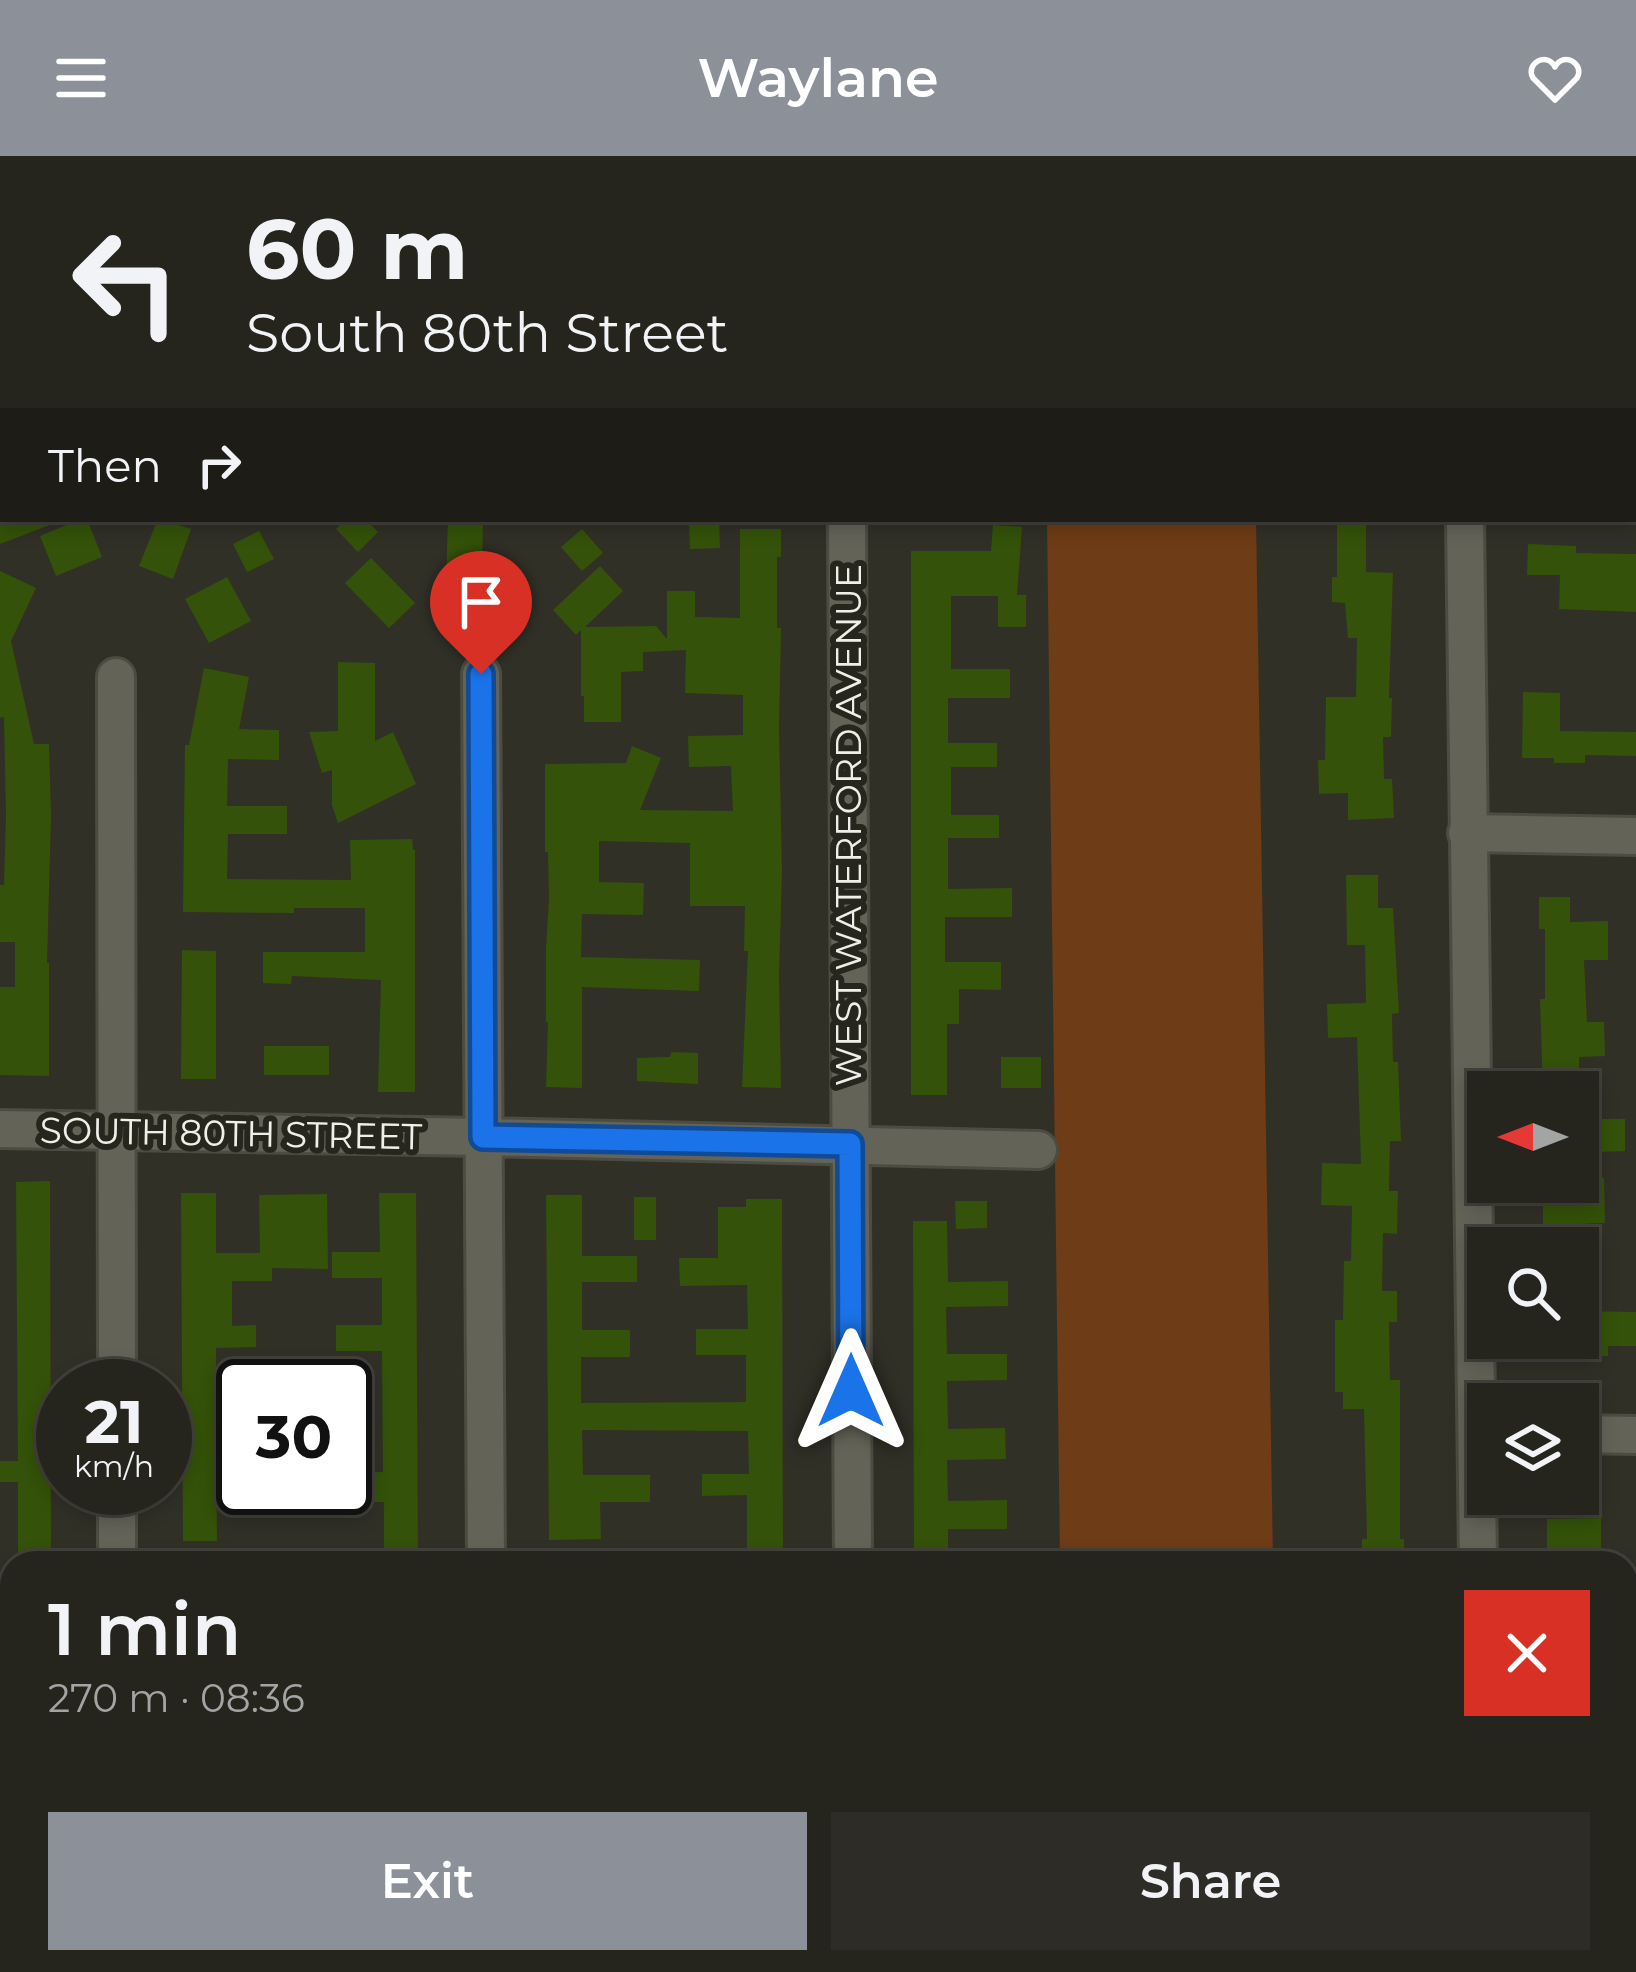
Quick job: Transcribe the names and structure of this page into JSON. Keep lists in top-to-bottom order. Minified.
{"streets":{"street":["WEST WATERFORD AVENUE","SOUTH 80TH STREET"]},"crossings":[["WEST WATERFORD AVENUE","SOUTH 80TH STREET"]],"north":"left","page":{"header":"Waylane","turn":["60 m","South 80th Street"],"then":"Then","speed":"21 km/h","limit":"30","heading":["1 min","270 m · 08:36"],"buttons":["Exit","Share"]}}
